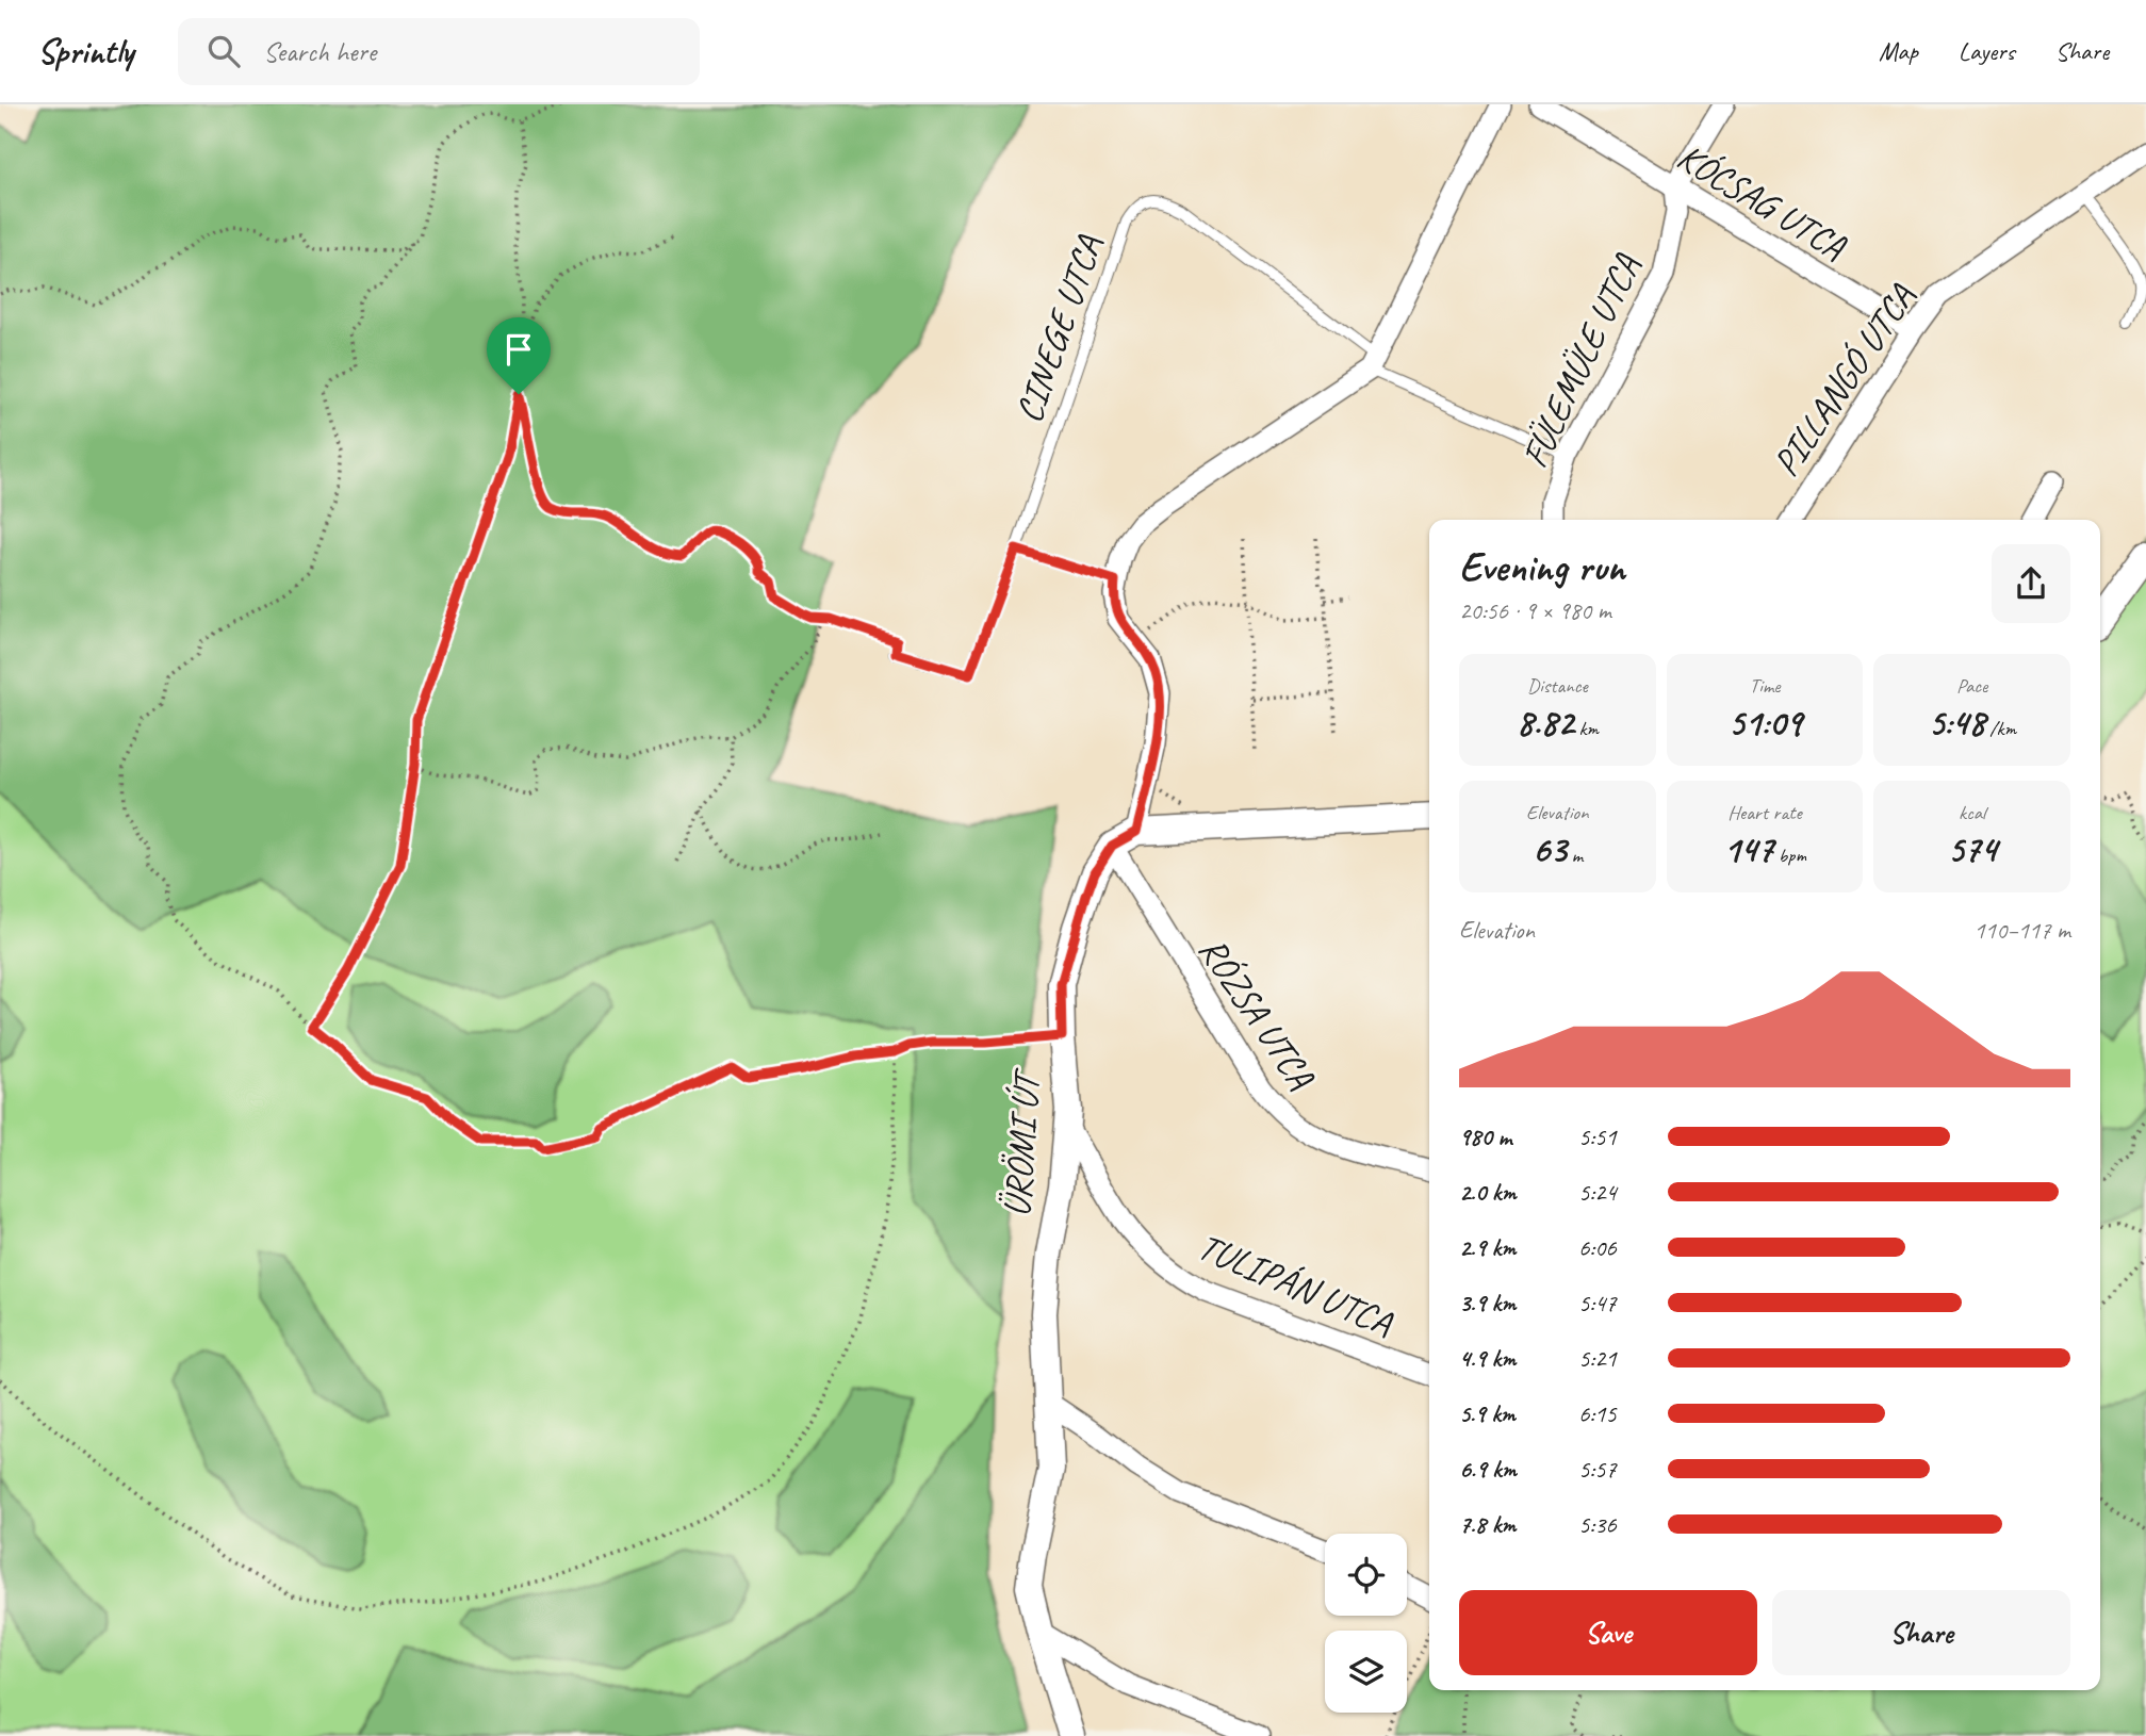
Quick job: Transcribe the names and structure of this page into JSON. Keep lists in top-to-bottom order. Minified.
{"streets":{"street":["KÓCSAG UTCA","FÜLEMÜLE UTCA","PILLANGÓ UTCA","RÓZSA UTCA","ÜRÖMI ÚT","TULIPÁN UTCA"],"lane":["CINEGE UTCA"]},"crossings":[["KÓCSAG UTCA","FÜLEMÜLE UTCA"],["KÓCSAG UTCA","PILLANGÓ UTCA"],["RÓZSA UTCA","ÜRÖMI ÚT"],["ÜRÖMI ÚT","TULIPÁN UTCA"]],"page":{"header":"Sprintly","search":"Search here","nav":["Map","Layers","Share"],"heading":["Evening run","20:56 · 9 × 980 m"],"stats":[["Distance","8.82 km"],["Time","51:09"],["Pace","5:48 /km"],["Elevation","63 m"],["Heart rate","147 bpm"],["kcal","574"]],"chart":["Elevation","110–117 m"],"list":[{"name":"980 m","note":"5:51"},{"name":"2.0 km","note":"5:24"},{"name":"2.9 km","note":"6:06"},{"name":"3.9 km","note":"5:47"},{"name":"4.9 km","note":"5:21"},{"name":"5.9 km","note":"6:15"},{"name":"6.9 km","note":"5:57"},{"name":"7.8 km","note":"5:36"}],"buttons":["Save","Share"]}}
